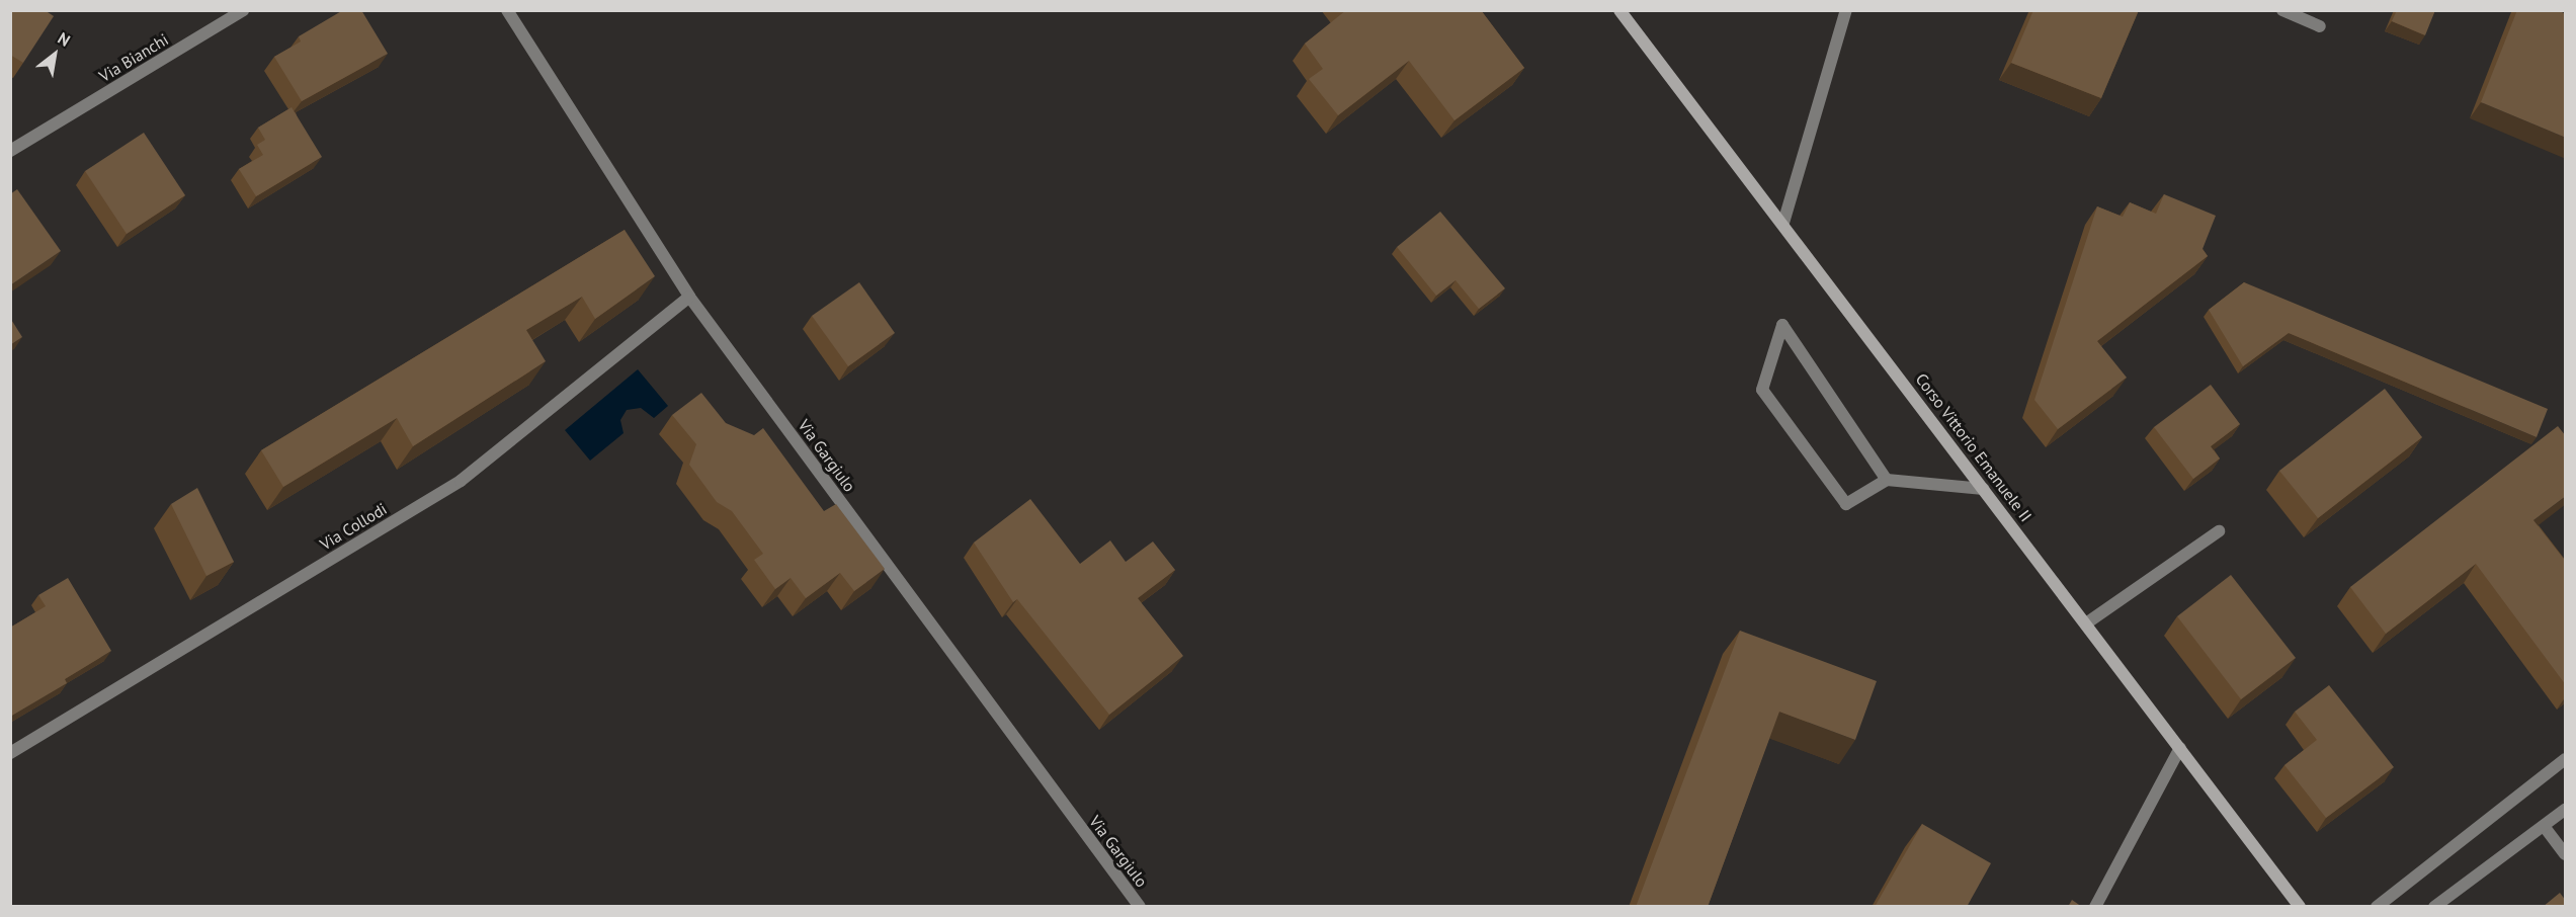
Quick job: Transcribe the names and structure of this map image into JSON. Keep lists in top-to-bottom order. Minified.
{"streets":{"street":["Via Bianchi","Corso Vittorio Emanuele II","Via Gargiulo","Via Collodi"]},"crossings":[["Via Gargiulo","Via Collodi"]],"north":"top right"}
